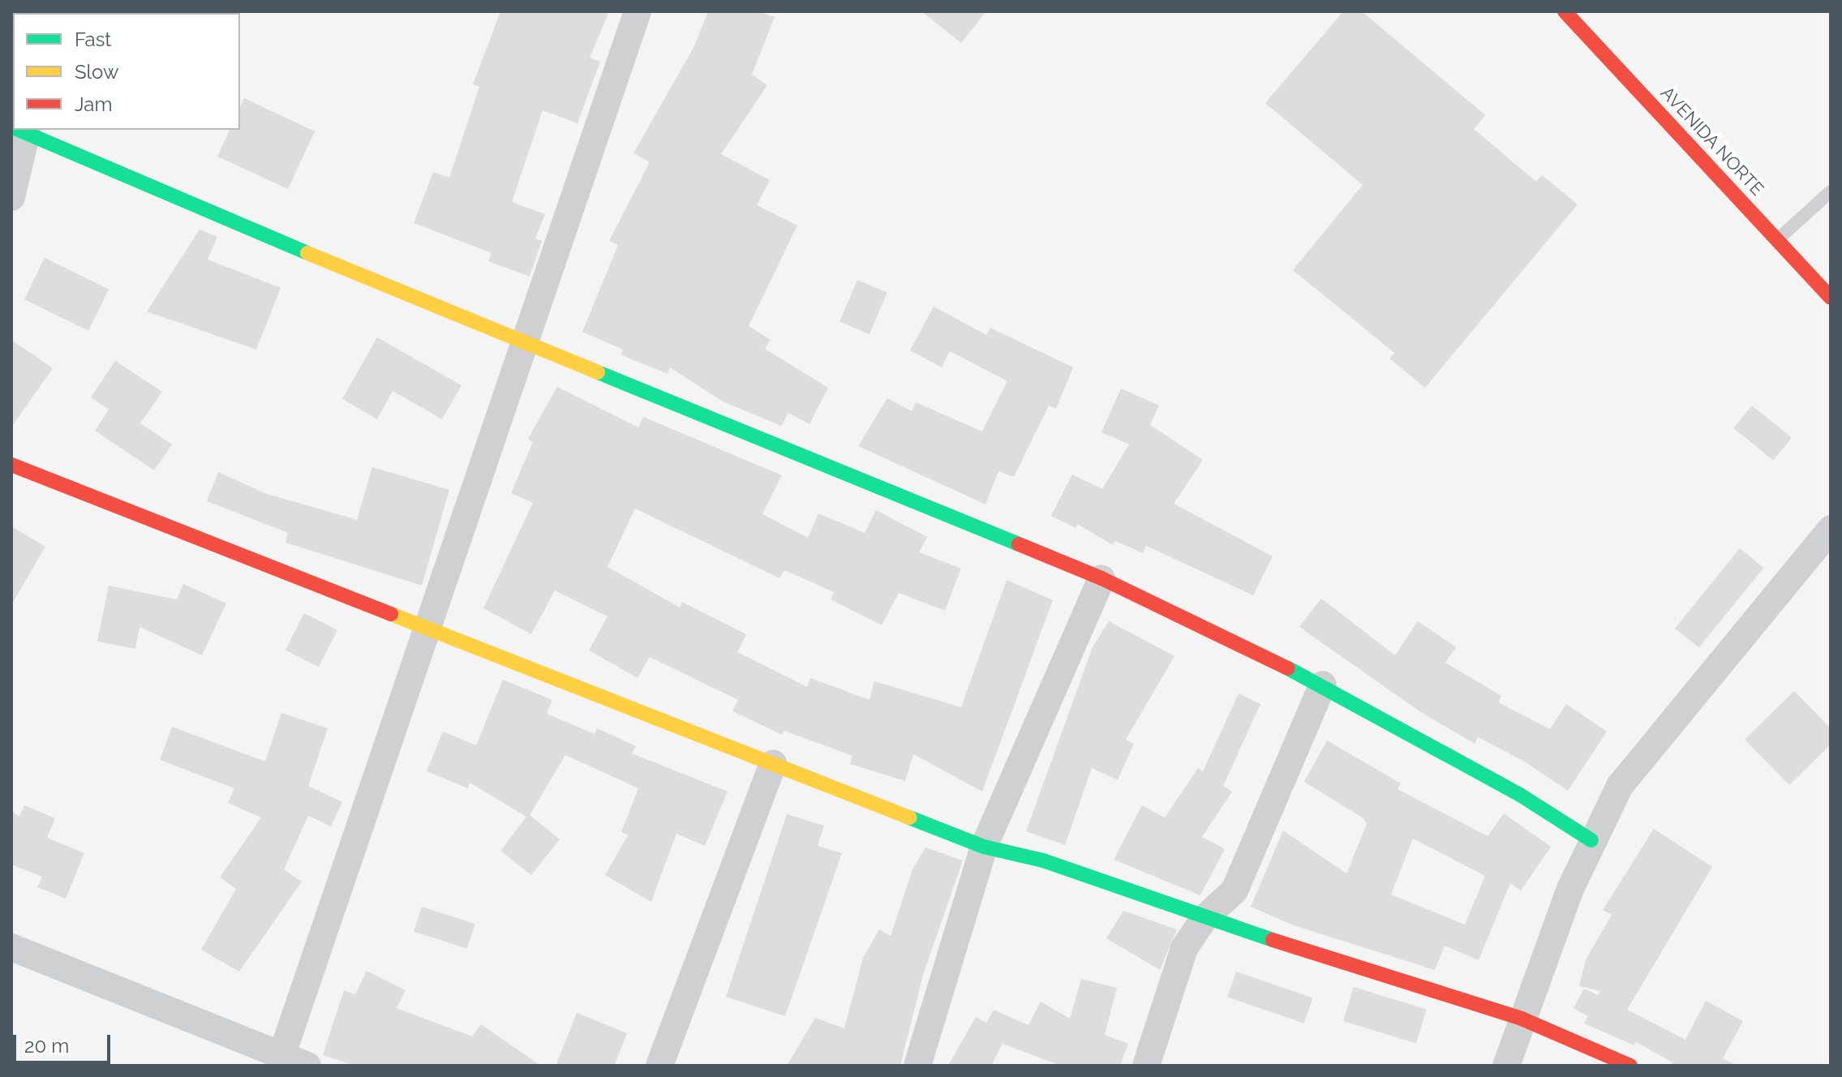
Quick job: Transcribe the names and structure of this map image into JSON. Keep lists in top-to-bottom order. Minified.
{"streets":{"main road":["AVENIDA NORTE"]},"legend":["Fast","Slow","Jam"],"scale_bar":"20 m"}
